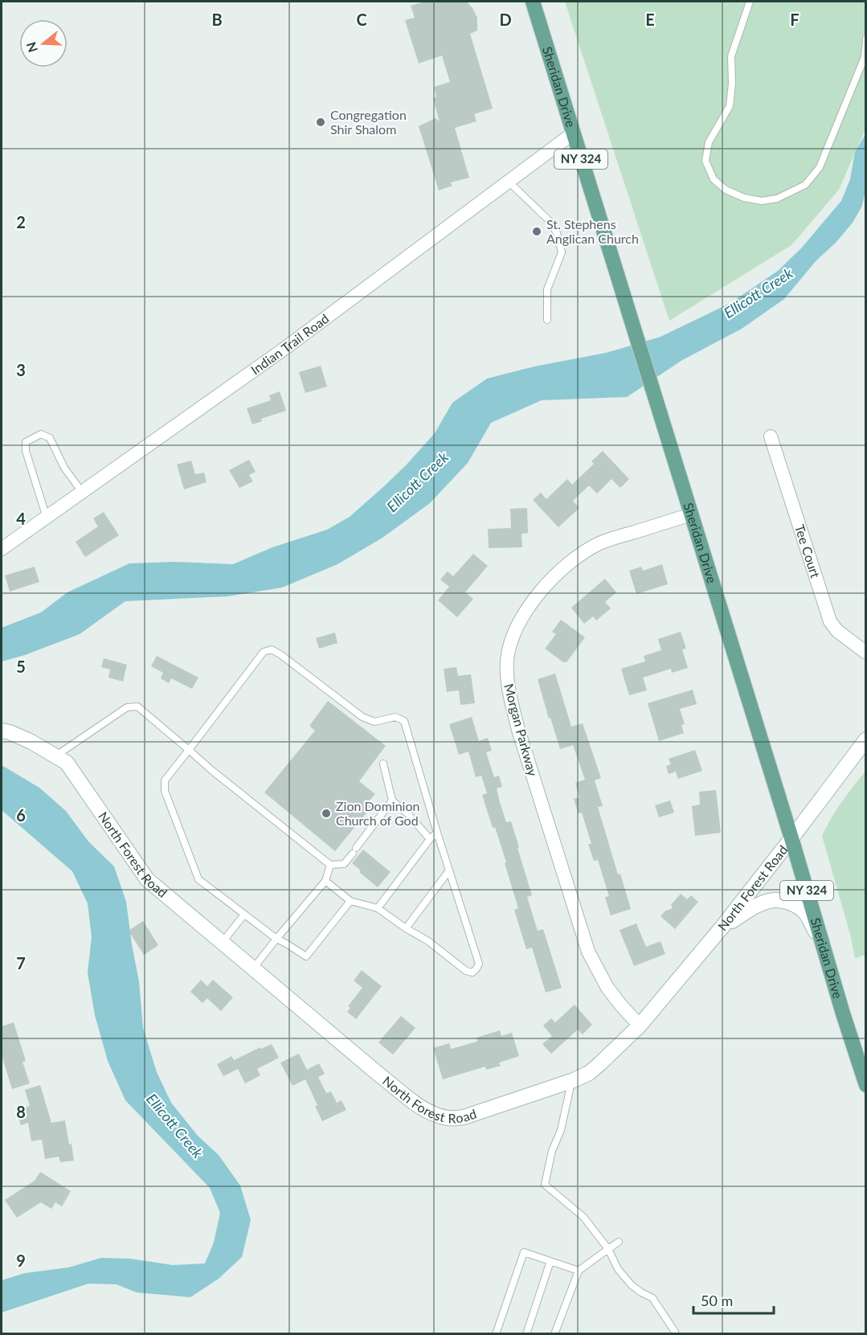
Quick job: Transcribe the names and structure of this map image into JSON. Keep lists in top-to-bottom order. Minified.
{"streets":{"main road":["Sheridan Drive","NY 324"],"street":["Indian Trail Road","Tee Court","Morgan Parkway","North Forest Road"]},"crossings":[["Sheridan Drive","Indian Trail Road"],["Sheridan Drive","Morgan Parkway"],["Sheridan Drive","North Forest Road"],["Morgan Parkway","North Forest Road"]],"water":["Ellicott Creek"],"places":["Congregation Shir Shalom","St. Stephens Anglican Church","Zion Dominion Church of God"],"scale_bar":"50 m","north":"left","grid":{"columns":["B","C","D","E","F"],"rows":["2","3","4","5","6","7","8","9"]}}
